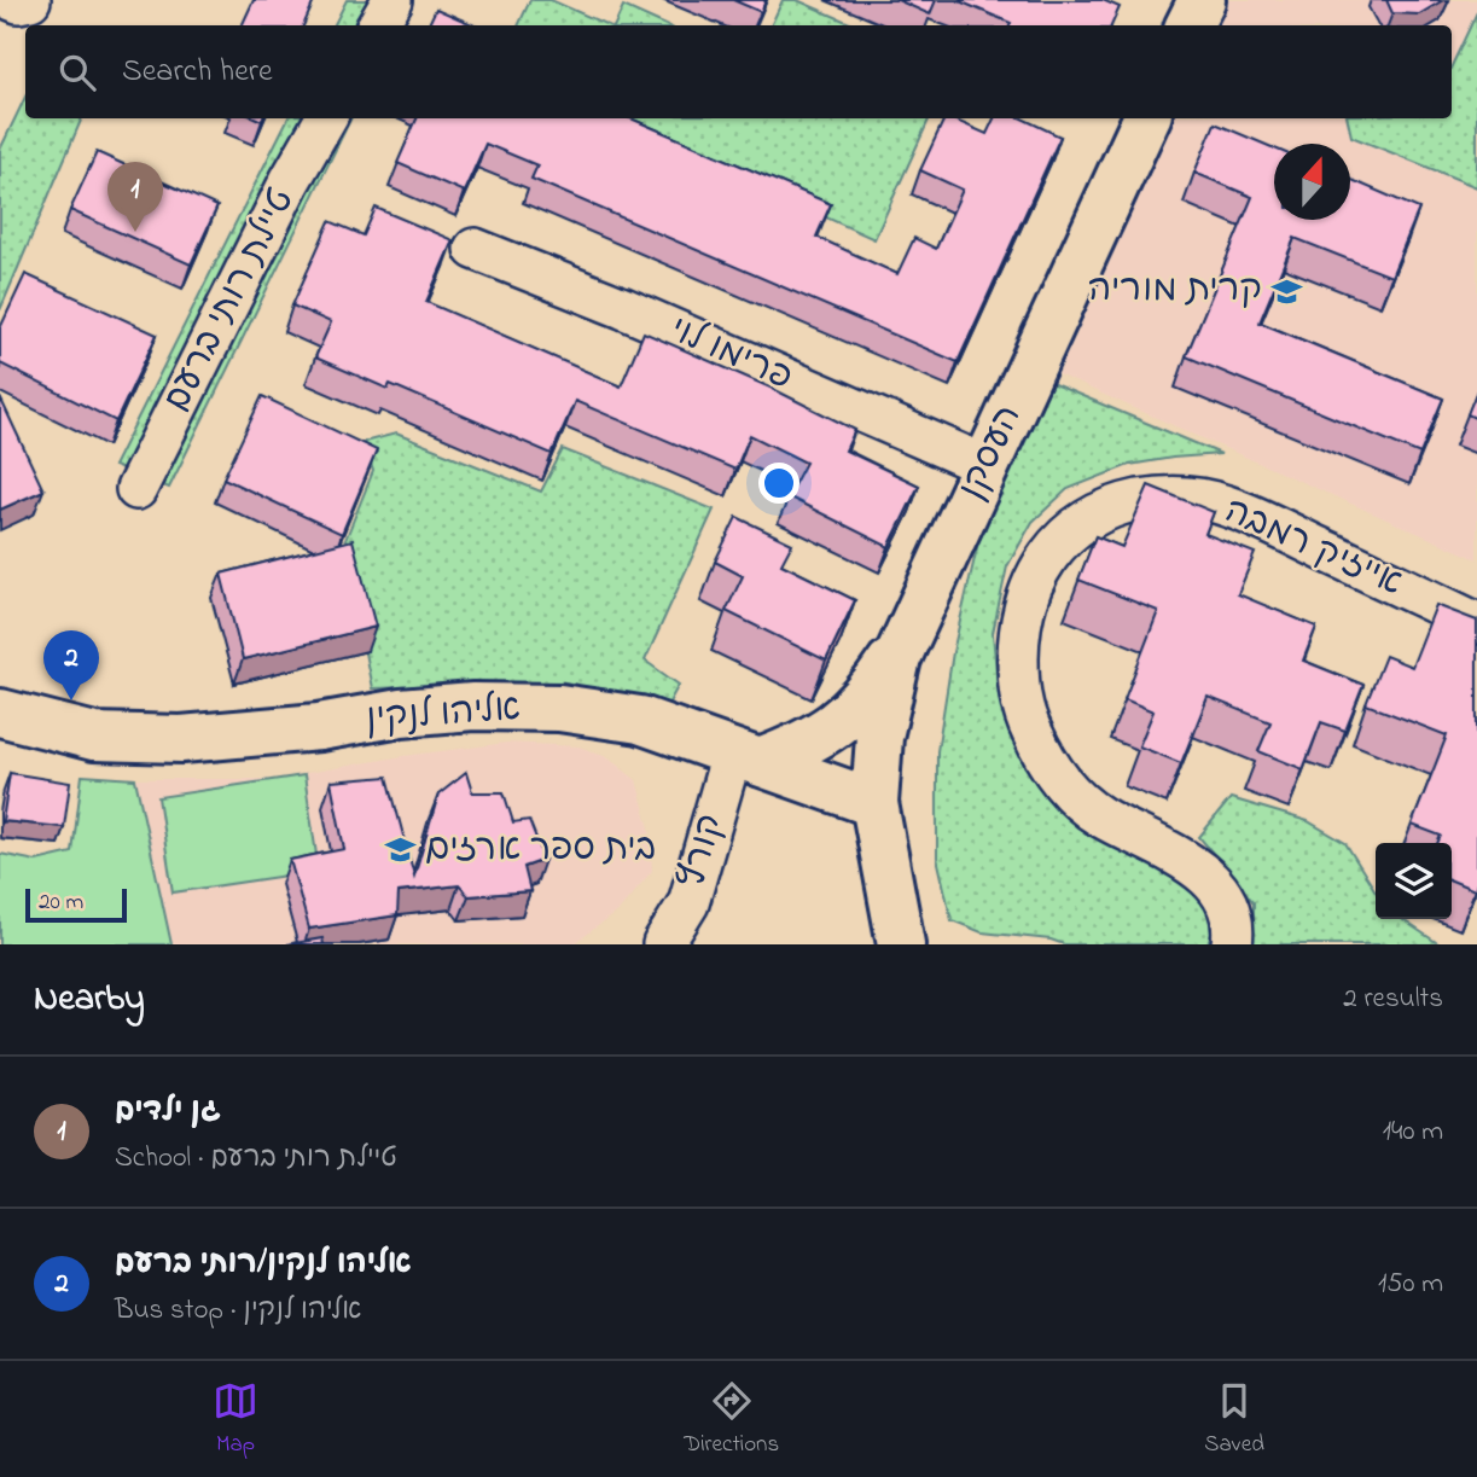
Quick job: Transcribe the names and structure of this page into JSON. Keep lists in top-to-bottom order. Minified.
{"streets":{"street":["טיילת רותי ברעם","פרימו לוי","העסקן","אייזיק רמבה","אליהו לנקין","קורץ"]},"crossings":[["פרימו לוי","העסקן"],["העסקן","אליהו לנקין"],["אליהו לנקין","קורץ"]],"places":{"school or university":["קרית מוריה","בית ספר ארזים"]},"scale_bar":"20 m","north":"top","page":{"search":"Search here","pins":["1","2"],"scale":"20 m","heading":["Nearby","2 results"],"list":[{"mark":"1","name":"גן ילדים","note":"School · טיילת רותי ברעם","value":"140 m"},{"mark":"2","name":"אליהו לנקין/רותי ברעם","note":"Bus stop · אליהו לנקין","value":"150 m"}],"nav":["Map","Directions","Saved"]}}
